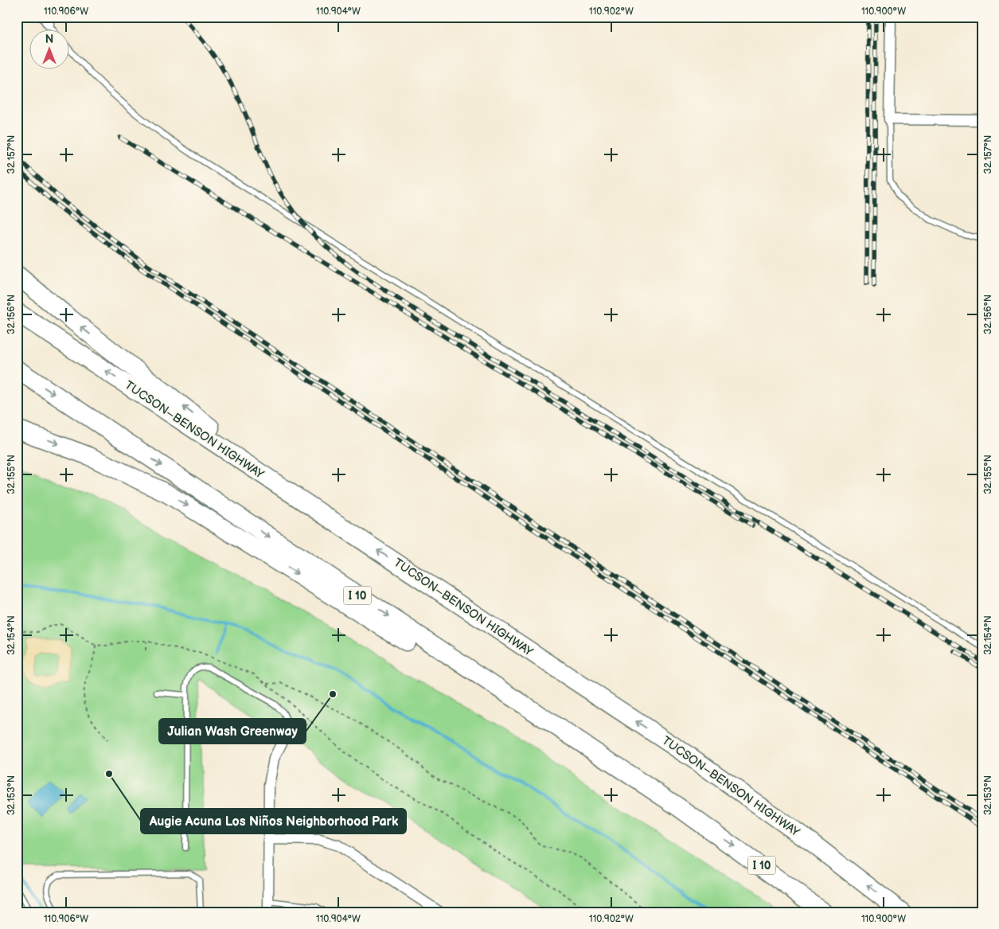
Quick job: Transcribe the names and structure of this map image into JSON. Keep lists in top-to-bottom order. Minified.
{"streets":{"highway":["TUCSON–BENSON HIGHWAY","I 10"]},"places":["Julian Wash Greenway","Augie Acuna Los Niños Neighborhood Park"],"north":"top","coordinates":["110.906°W","110.904°W","110.902°W","110.900°W","32.157°N","32.156°N","32.155°N","32.154°N","32.153°N"]}
